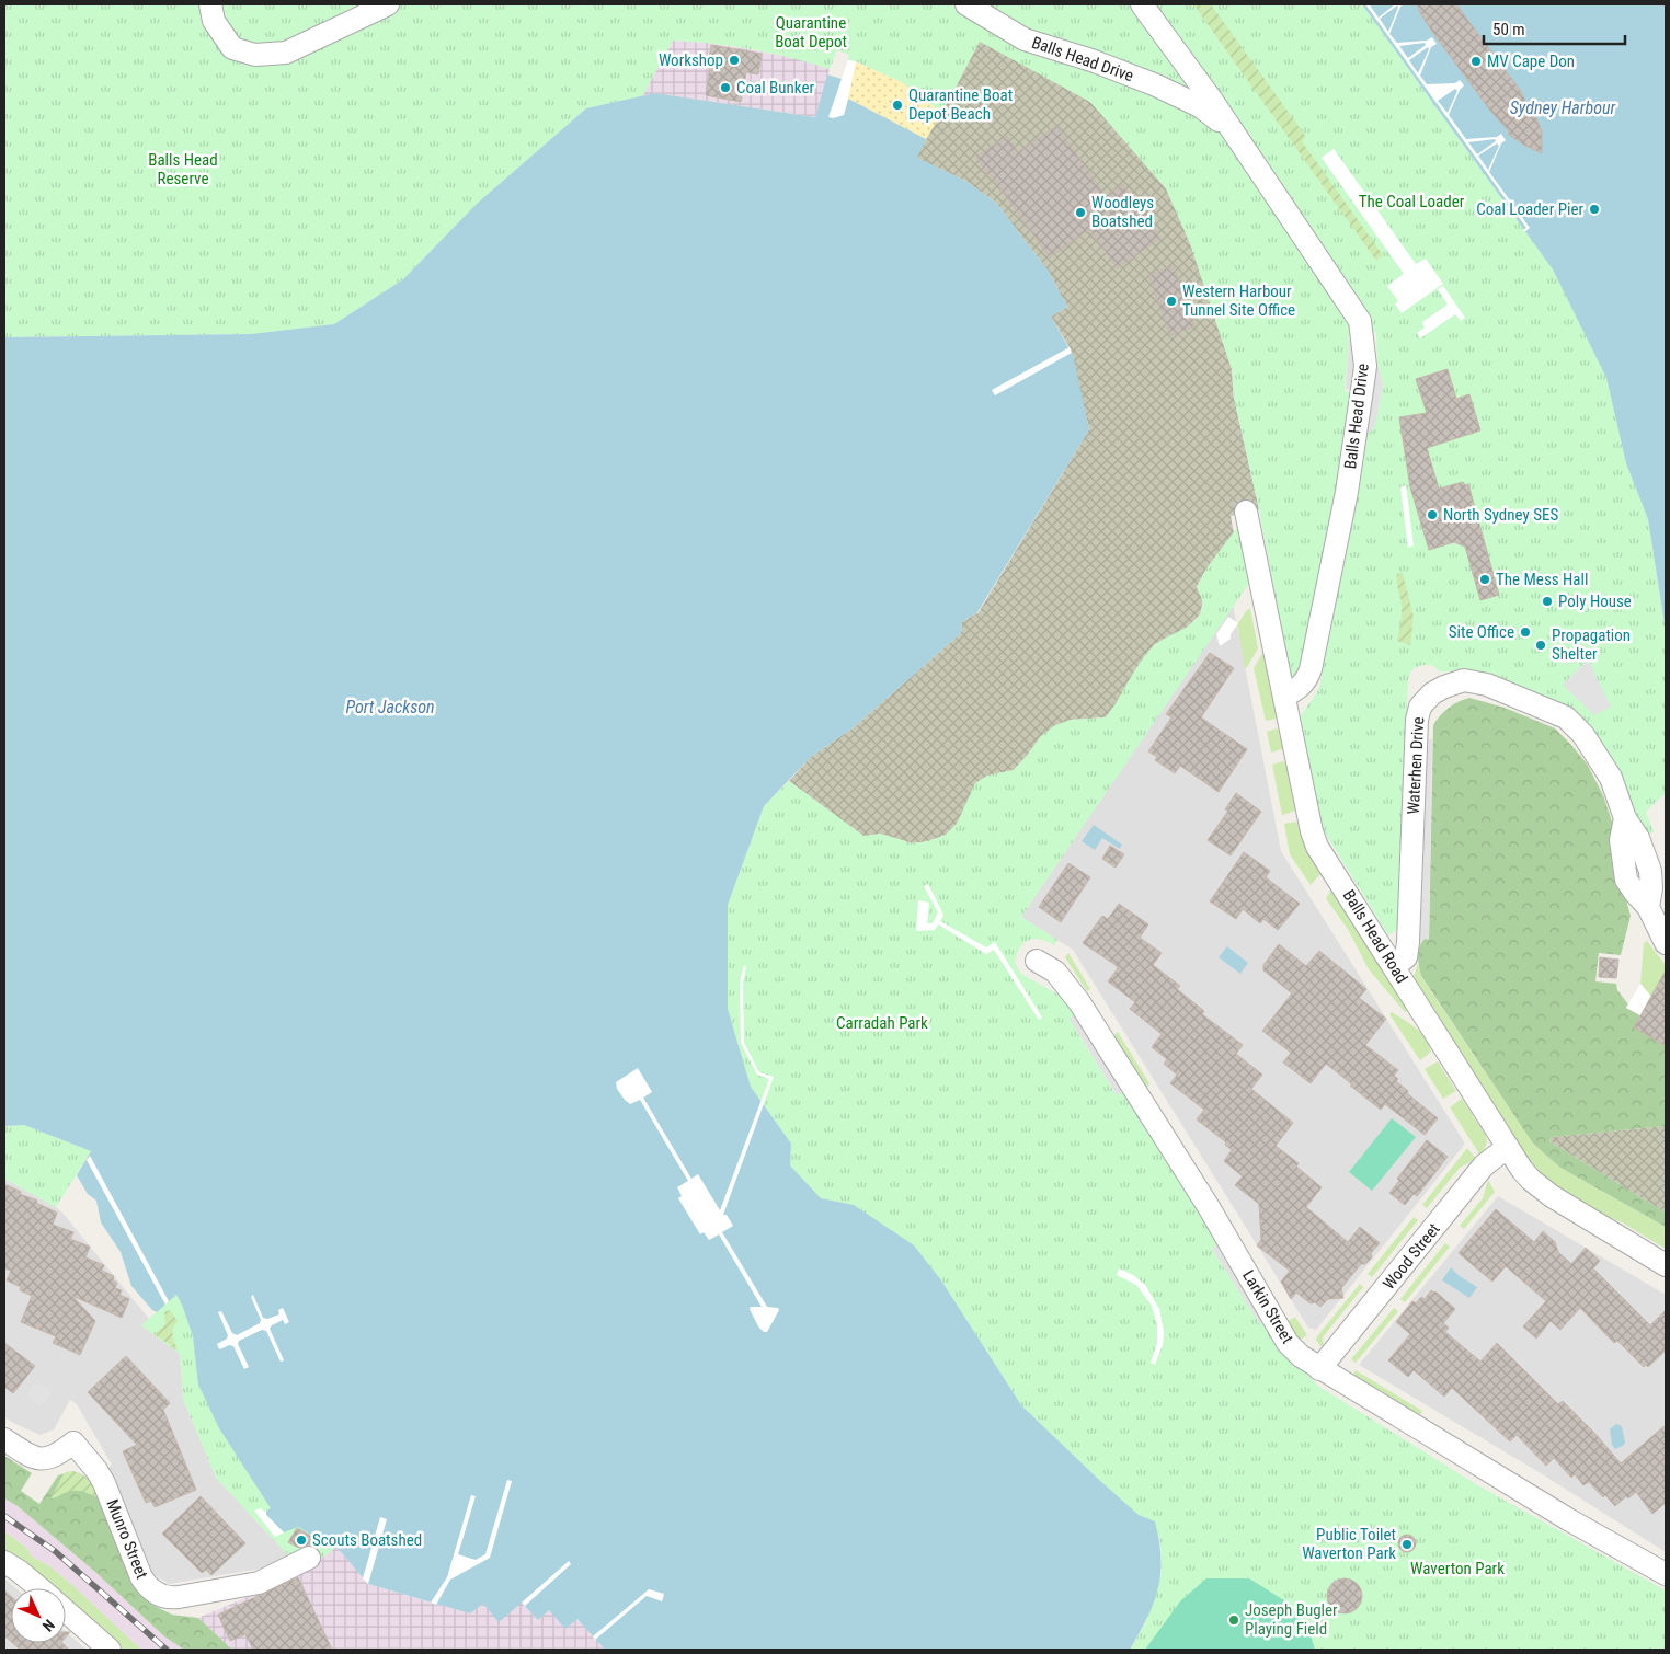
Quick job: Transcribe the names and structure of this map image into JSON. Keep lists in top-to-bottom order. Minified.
{"streets":{"street":["Balls Head Drive","Waterhen Drive","Balls Head Road","Wood Street","Larkin Street","Munro Street"]},"crossings":[["Balls Head Drive","Balls Head Road"],["Waterhen Drive","Balls Head Road"],["Balls Head Road","Wood Street"],["Wood Street","Larkin Street"]],"water":["Sydney Harbour","Port Jackson"],"parks":["Quarantine Boat Depot","Balls Head Reserve","The Coal Loader","Carradah Park","Waverton Park"],"places":["Workshop","MV Cape Don","Coal Bunker","Quarantine Boat Depot Beach","Coal Loader Pier","Woodleys Boatshed","Western Harbour Tunnel Site Office","North Sydney SES","The Mess Hall","Poly House","Site Office","Propagation Shelter","Scouts Boatshed","Public Toilet Waverton Park","Joseph Bugler Playing Field"],"scale_bar":"50 m","north":"bottom right"}
